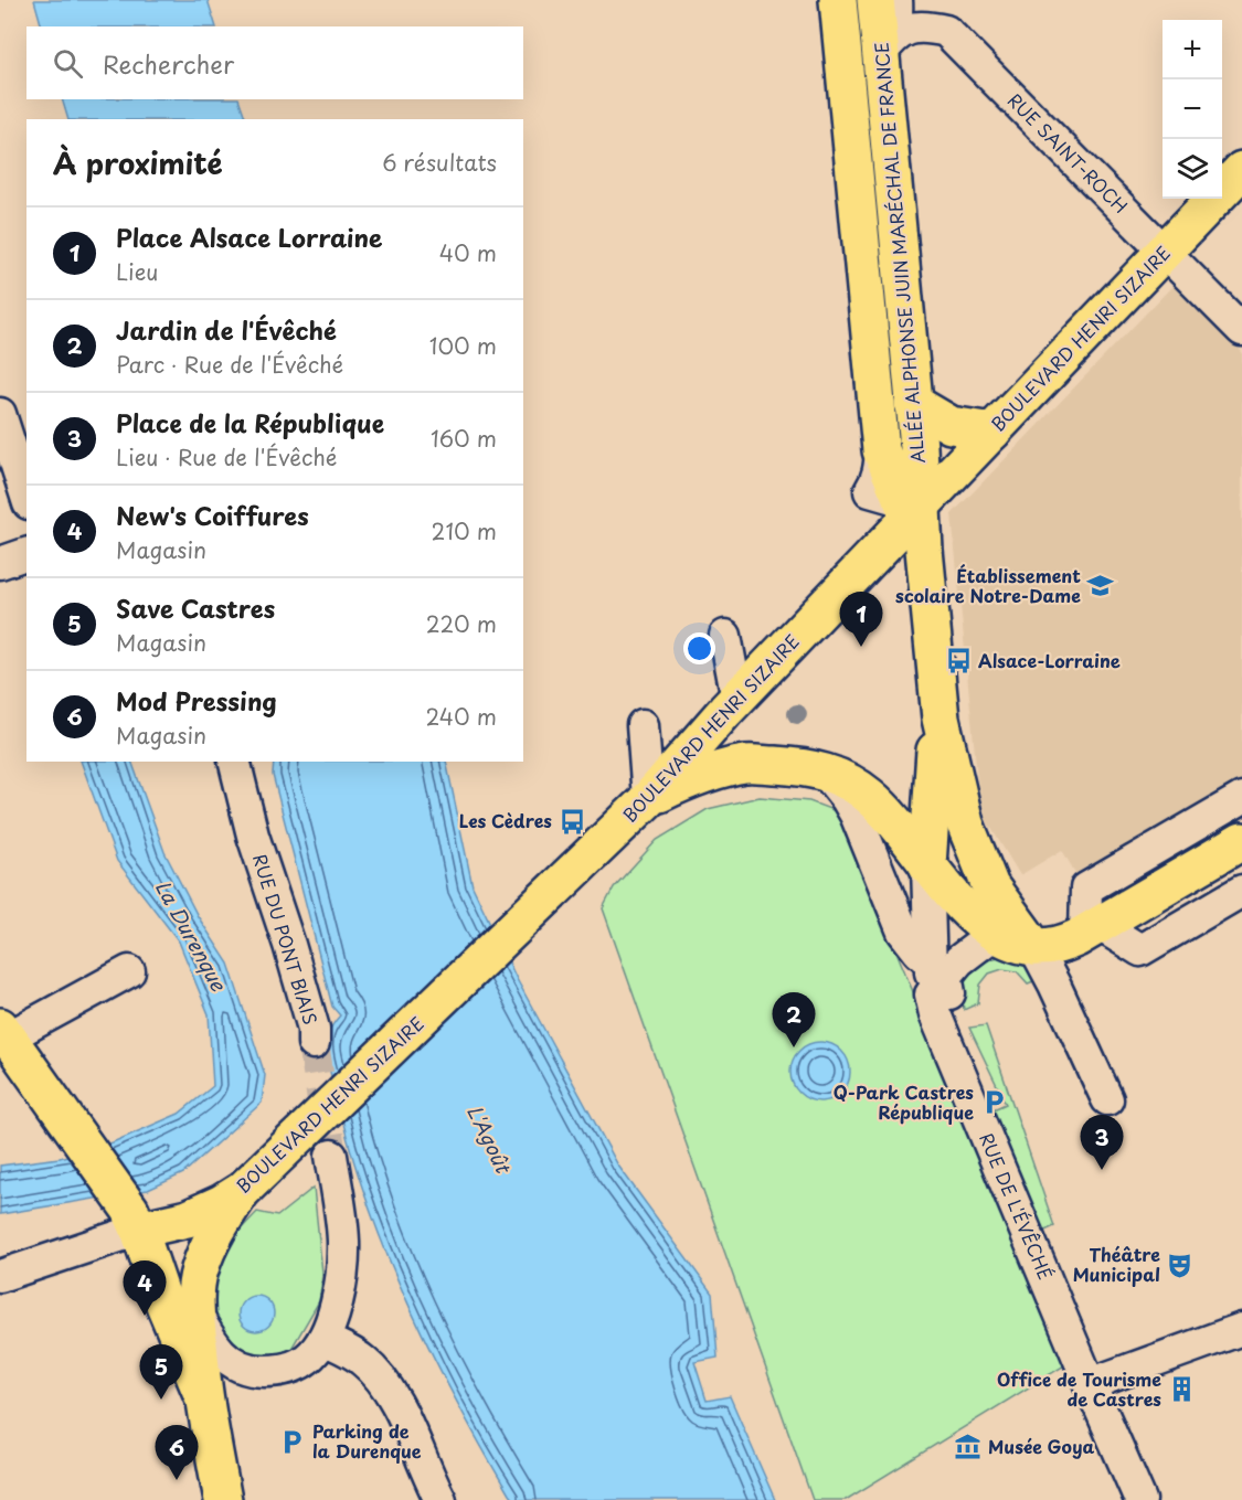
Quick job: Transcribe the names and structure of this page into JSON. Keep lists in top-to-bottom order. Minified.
{"streets":{"main road":["ALLÉE ALPHONSE JUIN MARÉCHAL DE FRANCE","BOULEVARD HENRI SIZAIRE"],"street":["RUE SAINT-ROCH","RUE DU PONT BIAIS","RUE DE L'ÉVÊCHÉ"]},"crossings":[["RUE SAINT-ROCH","ALLÉE ALPHONSE JUIN MARÉCHAL DE FRANCE"],["RUE SAINT-ROCH","BOULEVARD HENRI SIZAIRE"],["ALLÉE ALPHONSE JUIN MARÉCHAL DE FRANCE","BOULEVARD HENRI SIZAIRE"]],"water":["La Durenque","L'Agoût"],"places":{"school or university":["Établissement scolaire Notre-Dame"],"bus stop":["Alsace-Lorraine","Les Cèdres"],"parking":["Q-Park Castres République","Parking de la Durenque"],"theatre":["Théâtre Municipal"],"building":["Office de Tourisme de Castres"],"museum":["Musée Goya"]},"page":{"map_buttons":["+","−"],"search":"Rechercher","heading":["À proximité","6 résultats"],"list":[{"mark":"1","name":"Place Alsace Lorraine","note":"Lieu","value":"40 m"},{"mark":"2","name":"Jardin de l'Évêché","note":"Parc · Rue de l'Évêché","value":"100 m"},{"mark":"3","name":"Place de la République","note":"Lieu · Rue de l'Évêché","value":"160 m"},{"mark":"4","name":"New's Coiffures","note":"Magasin","value":"210 m"},{"mark":"5","name":"Save Castres","note":"Magasin","value":"220 m"},{"mark":"6","name":"Mod Pressing","note":"Magasin","value":"240 m"}],"pins":["1","2","3","4","5","6"]}}
